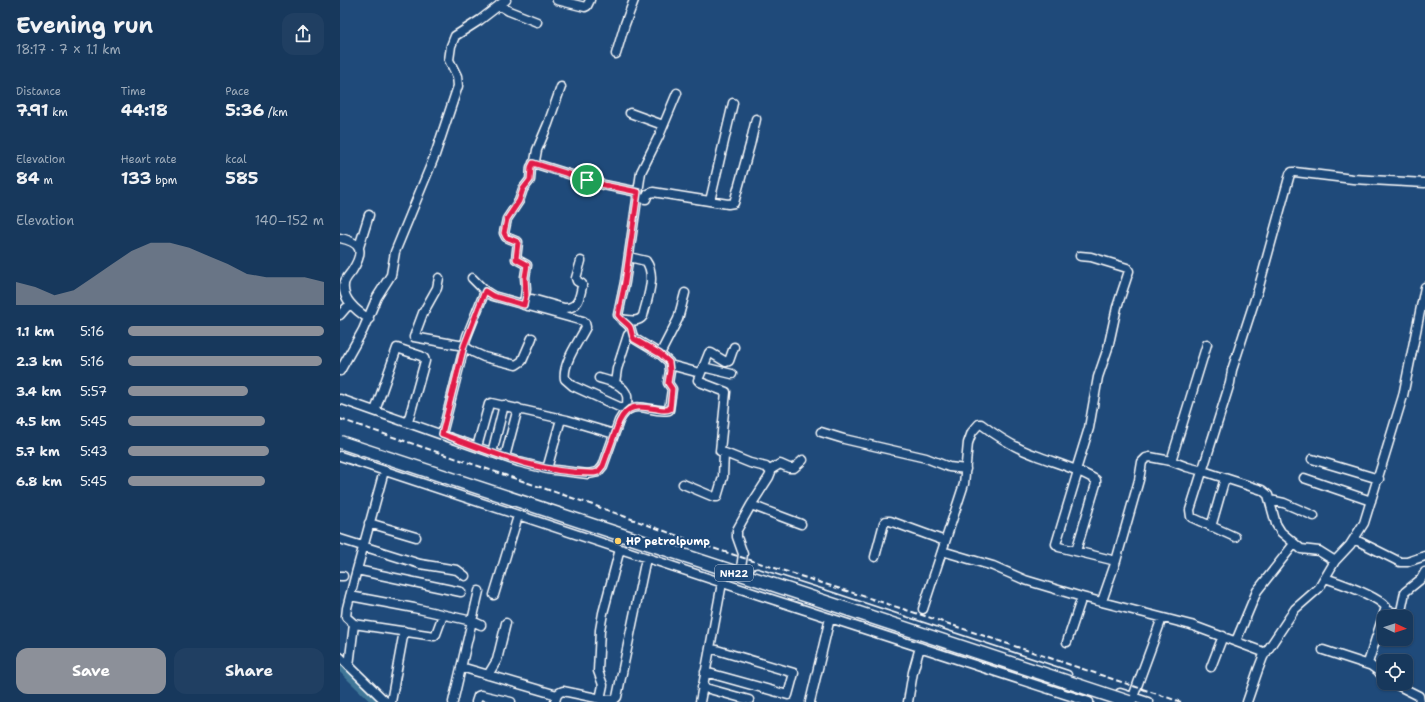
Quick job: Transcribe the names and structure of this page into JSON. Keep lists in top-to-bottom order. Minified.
{"streets":{"highway":["NH22"]},"places":["HP petrolpump"],"north":"right","page":{"heading":["Evening run","18:17 · 7 × 1.1 km"],"stats":[["Distance","7.91 km"],["Time","44:18"],["Pace","5:36 /km"],["Elevation","84 m"],["Heart rate","133 bpm"],["kcal","585"]],"chart":["Elevation","140–152 m"],"list":[{"name":"1.1 km","note":"5:16"},{"name":"2.3 km","note":"5:16"},{"name":"3.4 km","note":"5:57"},{"name":"4.5 km","note":"5:45"},{"name":"5.7 km","note":"5:43"},{"name":"6.8 km","note":"5:45"}],"buttons":["Save","Share"]}}
